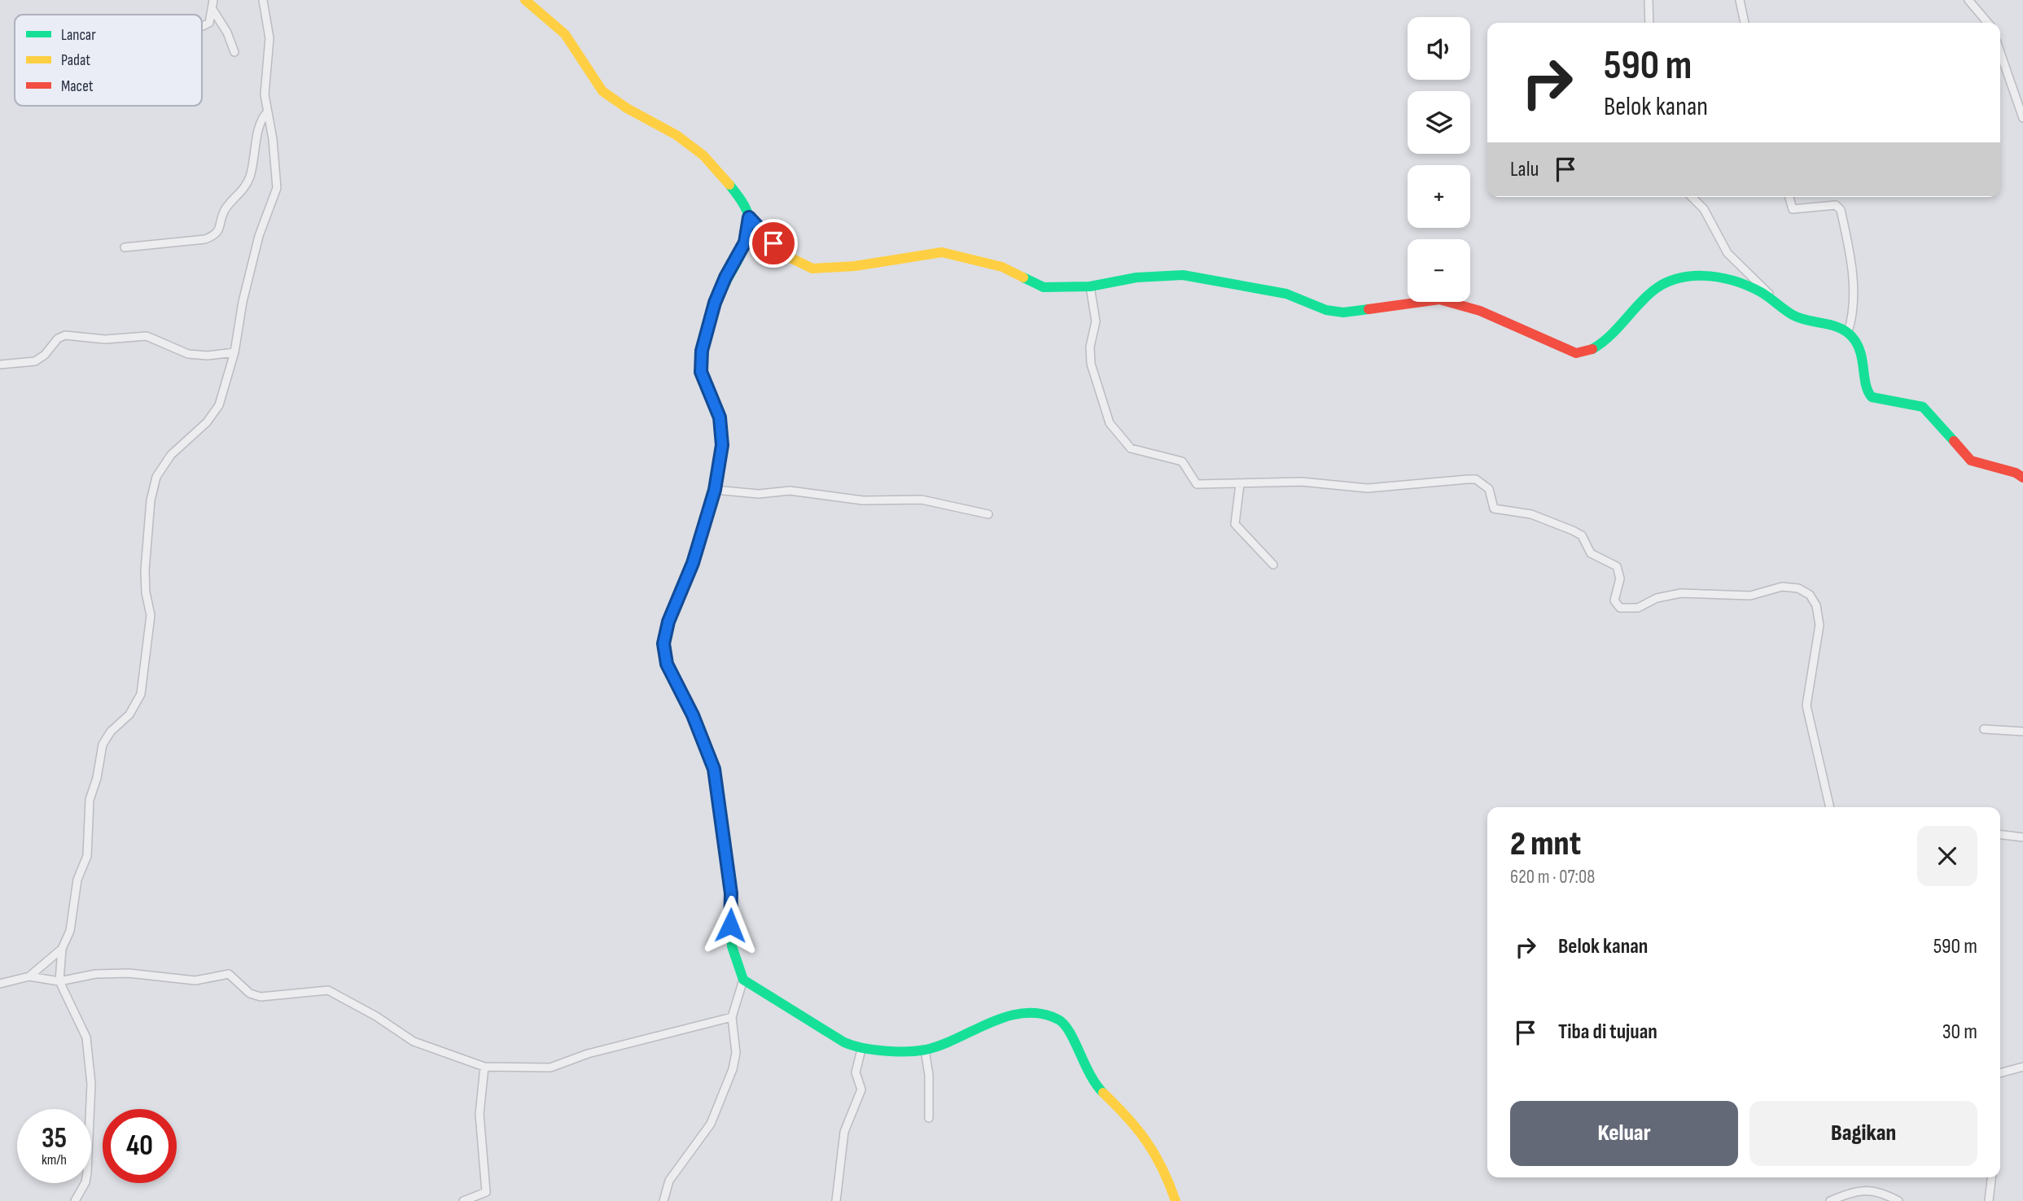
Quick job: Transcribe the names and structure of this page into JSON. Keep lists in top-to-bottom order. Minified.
{"legend":["Lancar","Padat","Macet"],"page":{"map_buttons":["+","−"],"turn":["590 m","Belok kanan"],"then":"Lalu","heading":["2 mnt","620 m · 07:08"],"list":[{"name":"Belok kanan","value":"590 m"},{"name":"Tiba di tujuan","value":"30 m"}],"buttons":["Keluar","Bagikan"],"speed":"35 km/h","limit":"40"}}
